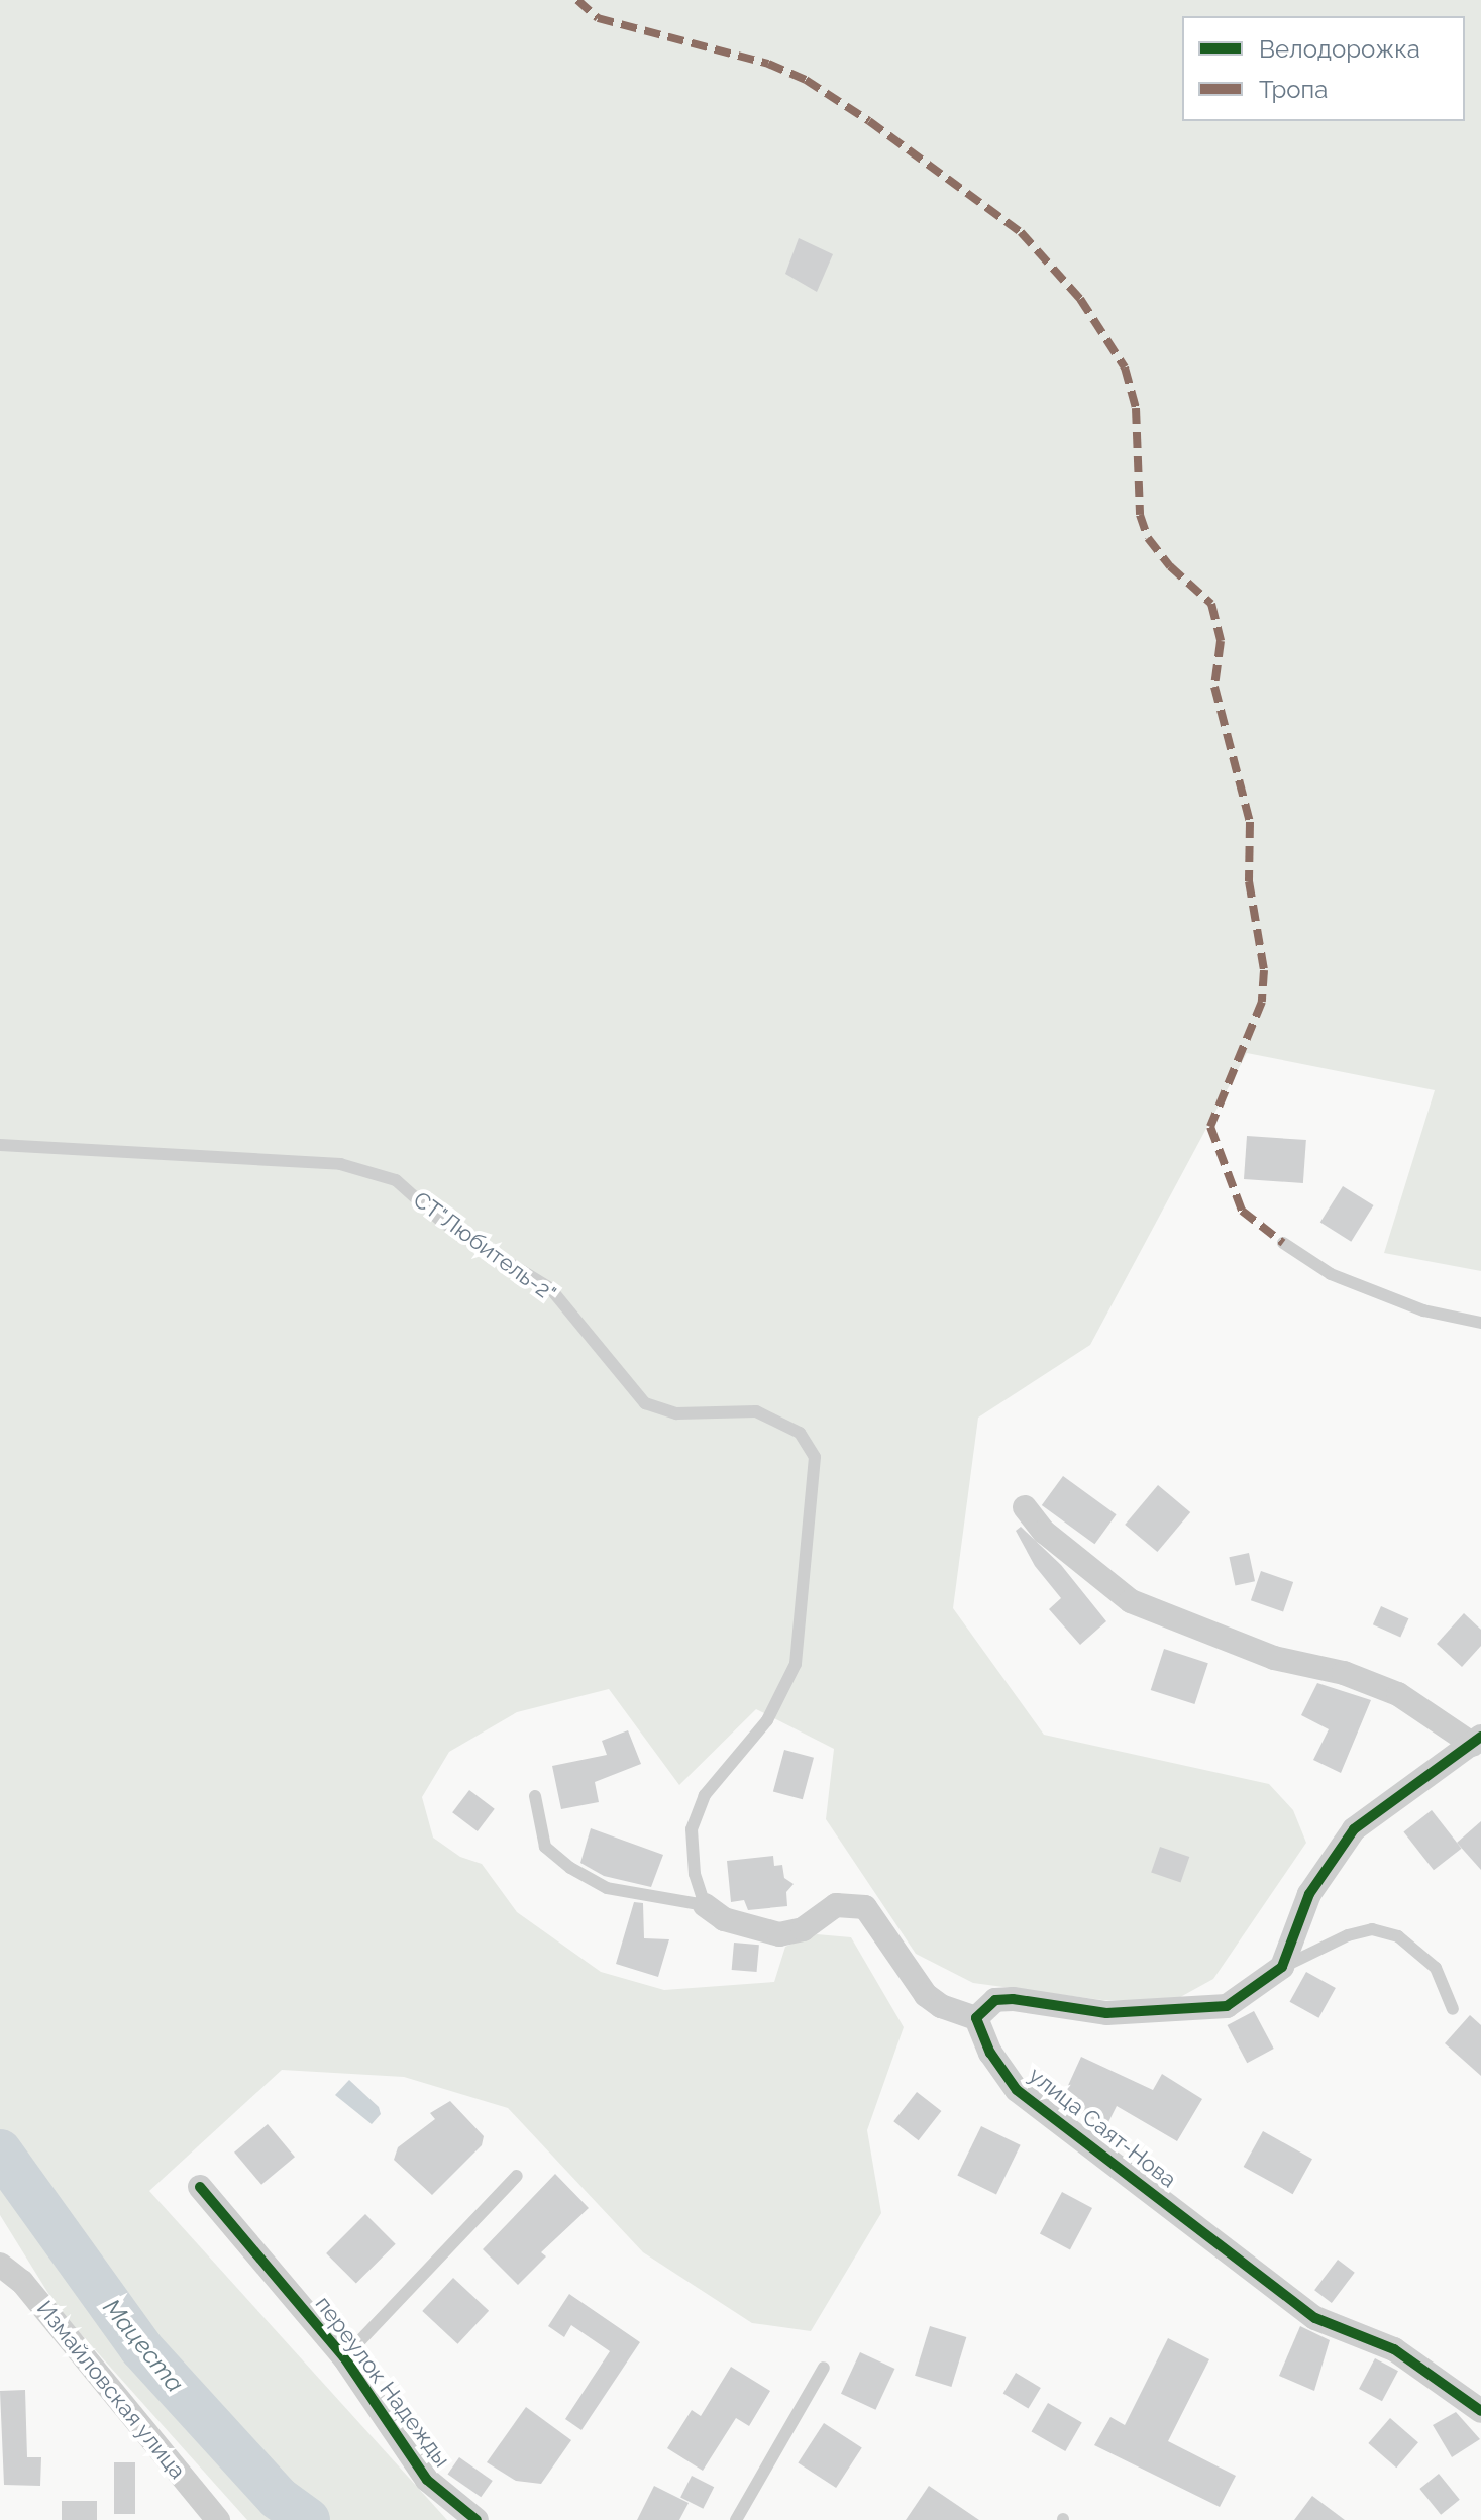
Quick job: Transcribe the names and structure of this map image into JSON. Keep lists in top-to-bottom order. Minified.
{"streets":{"street":["улица Саят-Нова","переулок Надежды","Измайловская улица"],"lane":["СТ\"Любитель-2\""]},"water":["Мацеста"],"legend":["Велодорожка","Тропа"]}
